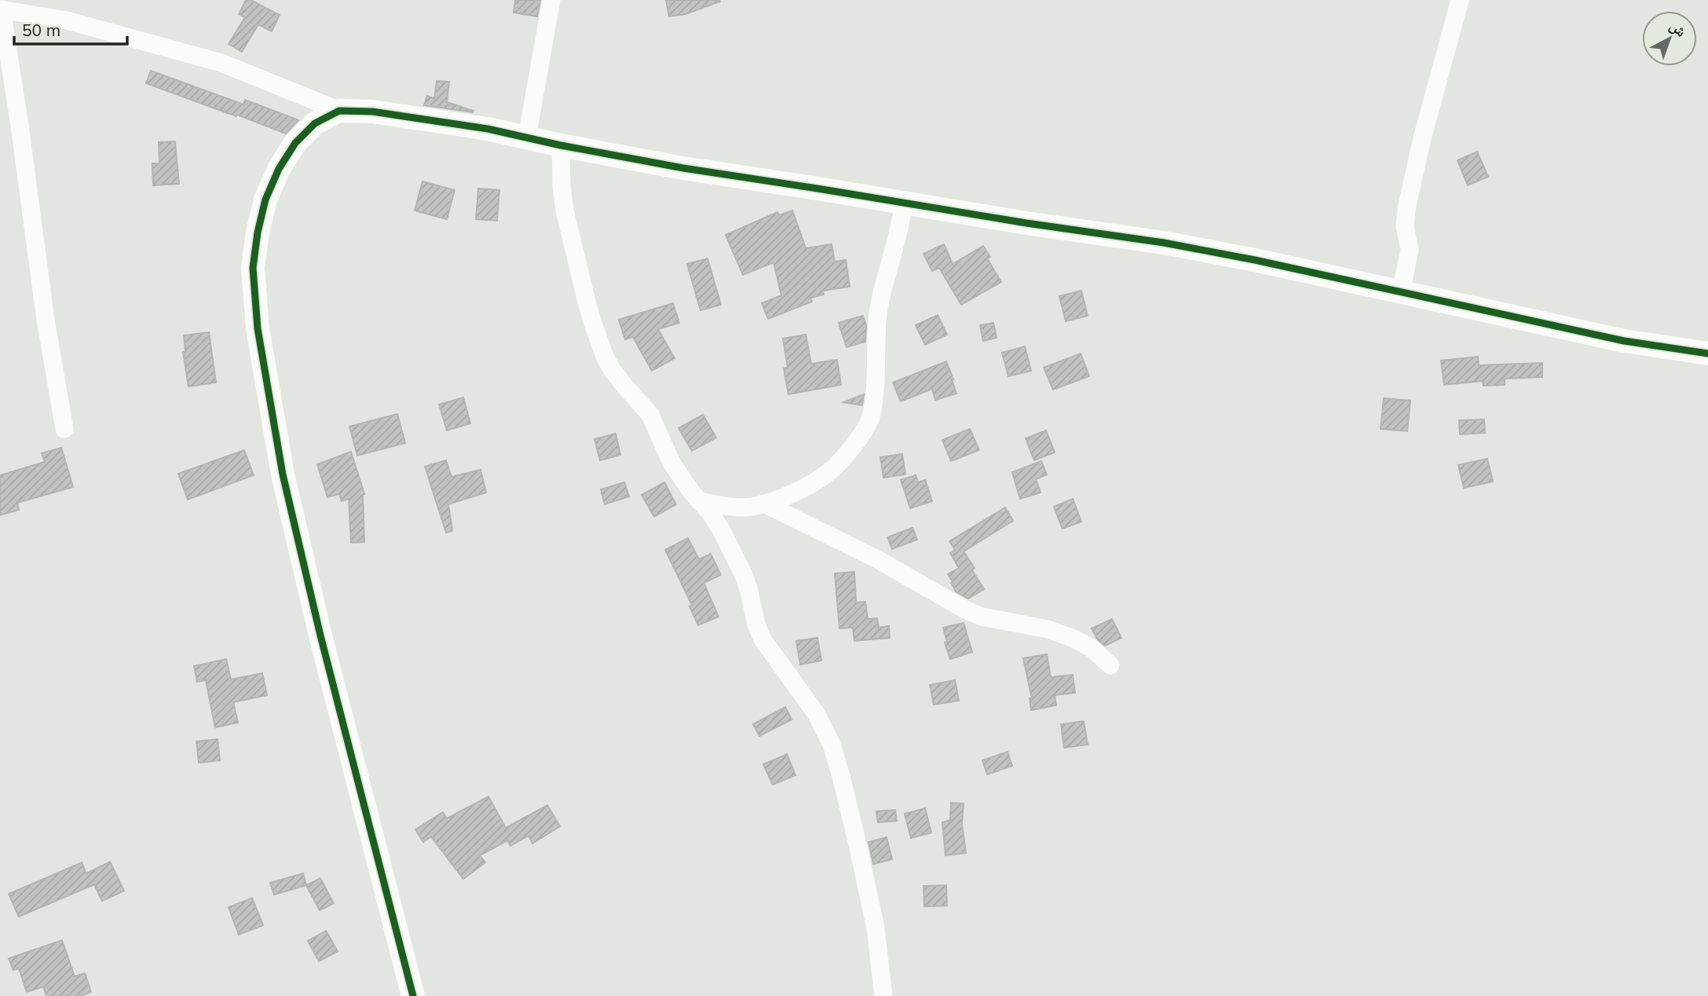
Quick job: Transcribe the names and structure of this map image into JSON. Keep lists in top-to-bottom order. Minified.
{"scale_bar":"50 m","north":"top right"}
